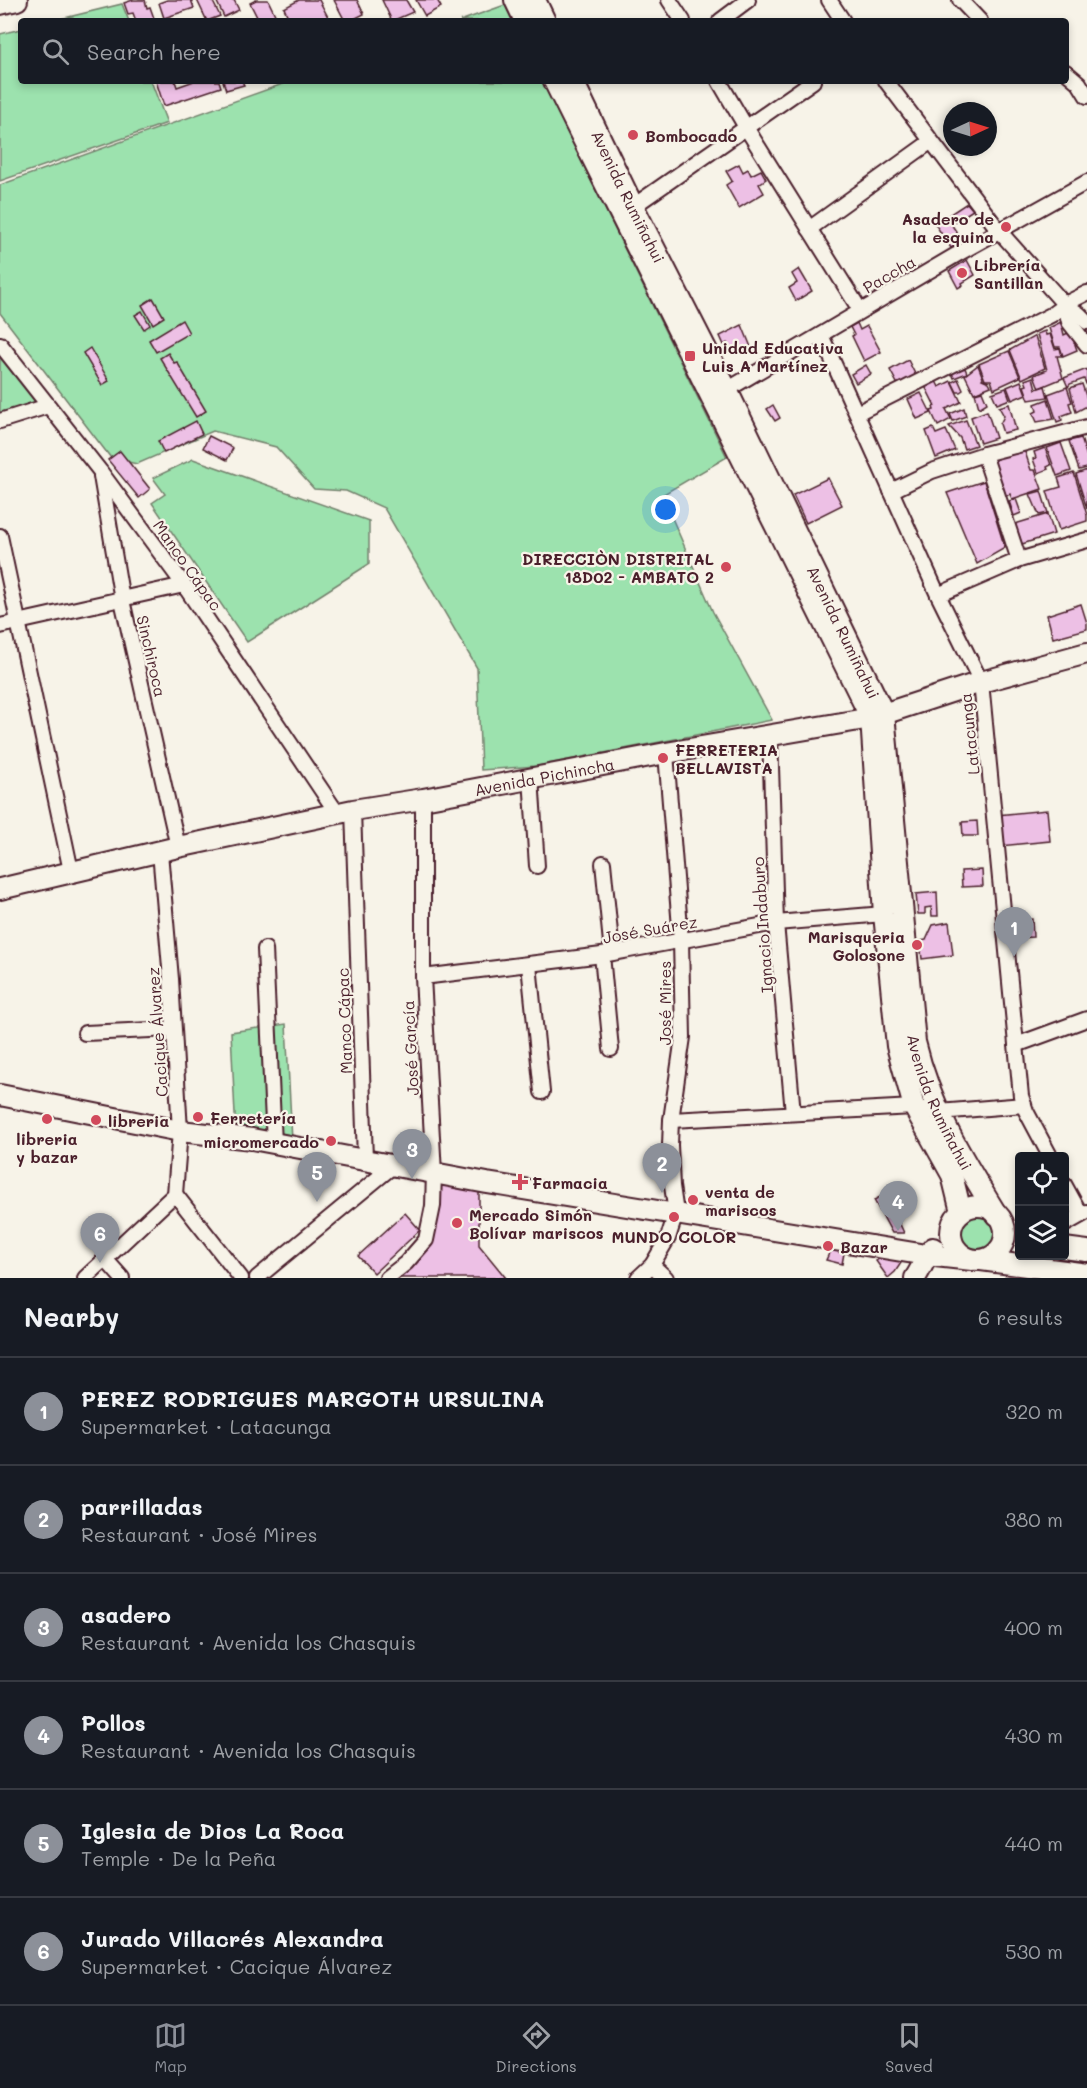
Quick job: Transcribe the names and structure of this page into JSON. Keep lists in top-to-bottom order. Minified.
{"streets":{"main road":["Avenida Rumiñahui","Avenida Pichincha"],"street":["Paccha","Manco Cápac","Sinchiroca","Latacunga","Ignacio Indaburo","José Suárez","José Mires","Cacique Álvarez","José García"]},"crossings":[["Avenida Rumiñahui","Paccha"],["Avenida Rumiñahui","Avenida Pichincha"],["Avenida Rumiñahui","José Suárez"],["Paccha","Latacunga"],["Manco Cápac","Sinchiroca"],["Manco Cápac","Avenida Pichincha"],["Sinchiroca","Avenida Pichincha"],["Sinchiroca","Cacique Álvarez"],["Latacunga","Avenida Pichincha"],["Avenida Pichincha","Ignacio Indaburo"],["Avenida Pichincha","José Mires"],["Avenida Pichincha","Cacique Álvarez"],["Avenida Pichincha","José García"],["Ignacio Indaburo","José Suárez"],["José Suárez","José Mires"],["José Suárez","José García"]],"places":{"other":["Bombocado","Asadero de la esquina","Librería Santillan","DIRECCIÒN DISTRITAL 18D02 - AMBATO 2","FERRETERIA BELLAVISTA","Marisqueria Golosone","Ferretería","libreria y bazar","libreria","micromercado","venta de mariscos","MUNDO COLOR","Mercado Simón Bolívar mariscos","Bazar"],"transit":["Unidad Educativa Luis A Martínez"],"health":["Farmacia"]},"north":"right","page":{"search":"Search here","pins":["1","3","2","5","4","6"],"heading":["Nearby","6 results"],"list":[{"mark":"1","name":"PEREZ RODRIGUES MARGOTH URSULINA","note":"Supermarket · Latacunga","value":"320 m"},{"mark":"2","name":"parrilladas","note":"Restaurant · José Mires","value":"380 m"},{"mark":"3","name":"asadero","note":"Restaurant · Avenida los Chasquis","value":"400 m"},{"mark":"4","name":"Pollos","note":"Restaurant · Avenida los Chasquis","value":"430 m"},{"mark":"5","name":"Iglesia de Dios La Roca","note":"Temple · De la Peña","value":"440 m"},{"mark":"6","name":"Jurado Villacrés Alexandra","note":"Supermarket · Cacique Álvarez","value":"530 m"}],"nav":["Map","Directions","Saved"]}}
